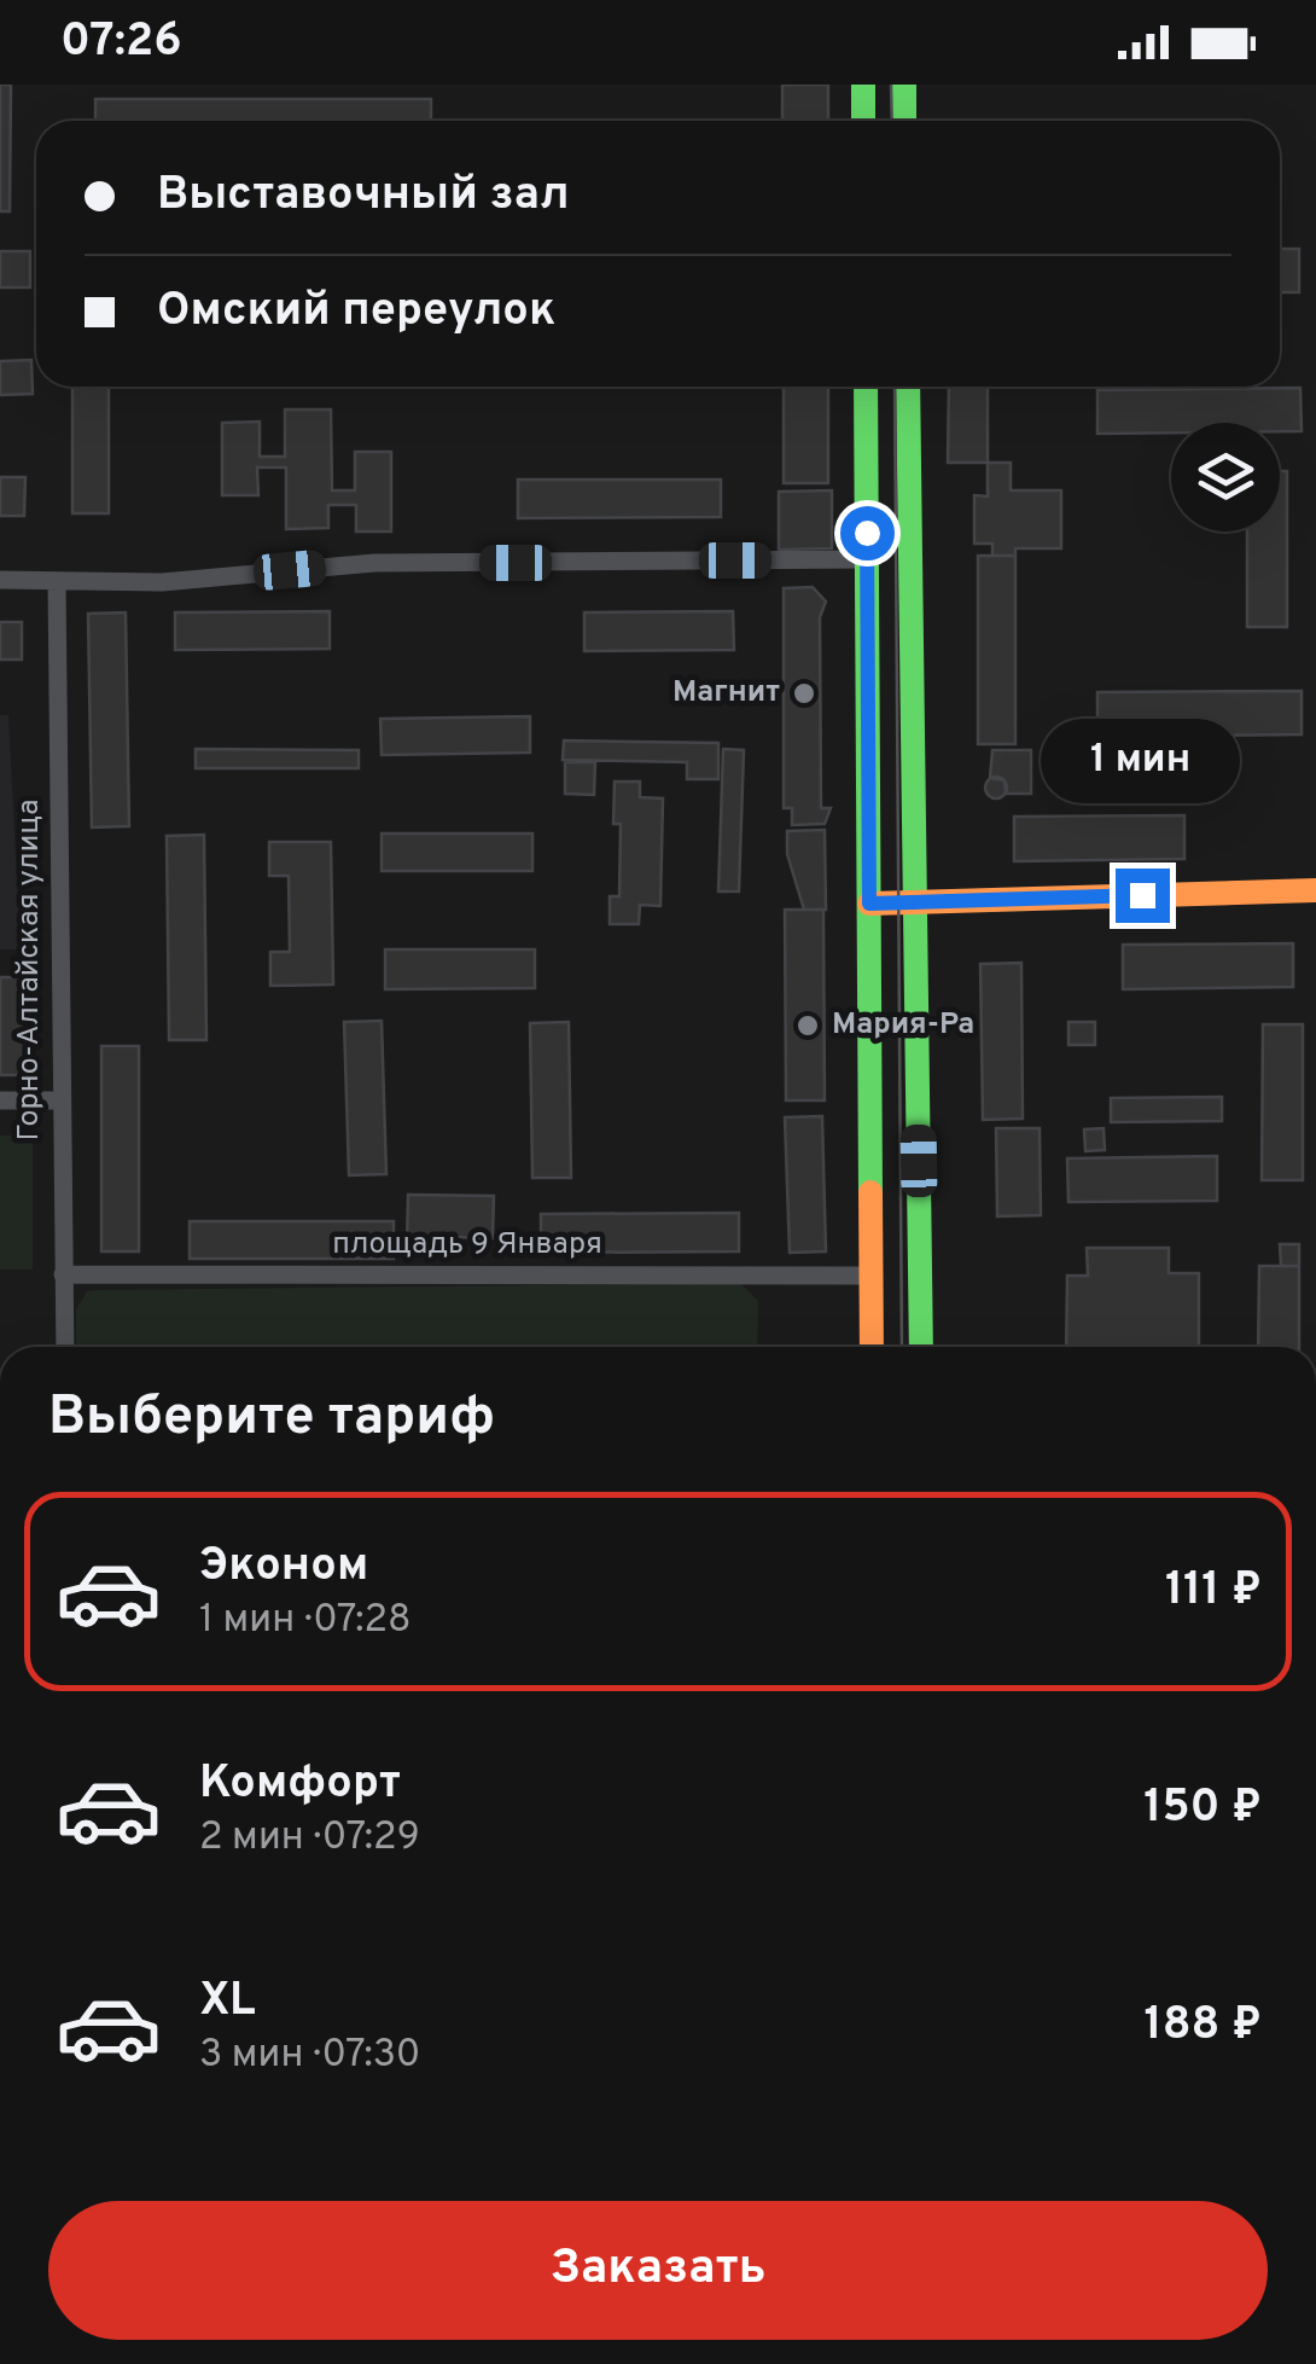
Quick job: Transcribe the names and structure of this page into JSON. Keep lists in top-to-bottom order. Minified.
{"streets":{"street":["Горно-Алтайская улица","площадь 9 Января"]},"crossings":[["Горно-Алтайская улица","площадь 9 Января"]],"places":["Магнит","Мария-Ра"],"page":{"status":"07:26","banner":["Выставочный зал","Омский переулок"],"bubble":"1 мин","heading":"Выберите тариф","list":[{"name":"Эконом","note":"1 мин · 07:28","value":"111 ₽"},{"name":"Комфорт","note":"2 мин · 07:29","value":"150 ₽"},{"name":"XL","note":"3 мин · 07:30","value":"188 ₽"}],"buttons":"Заказать"}}
